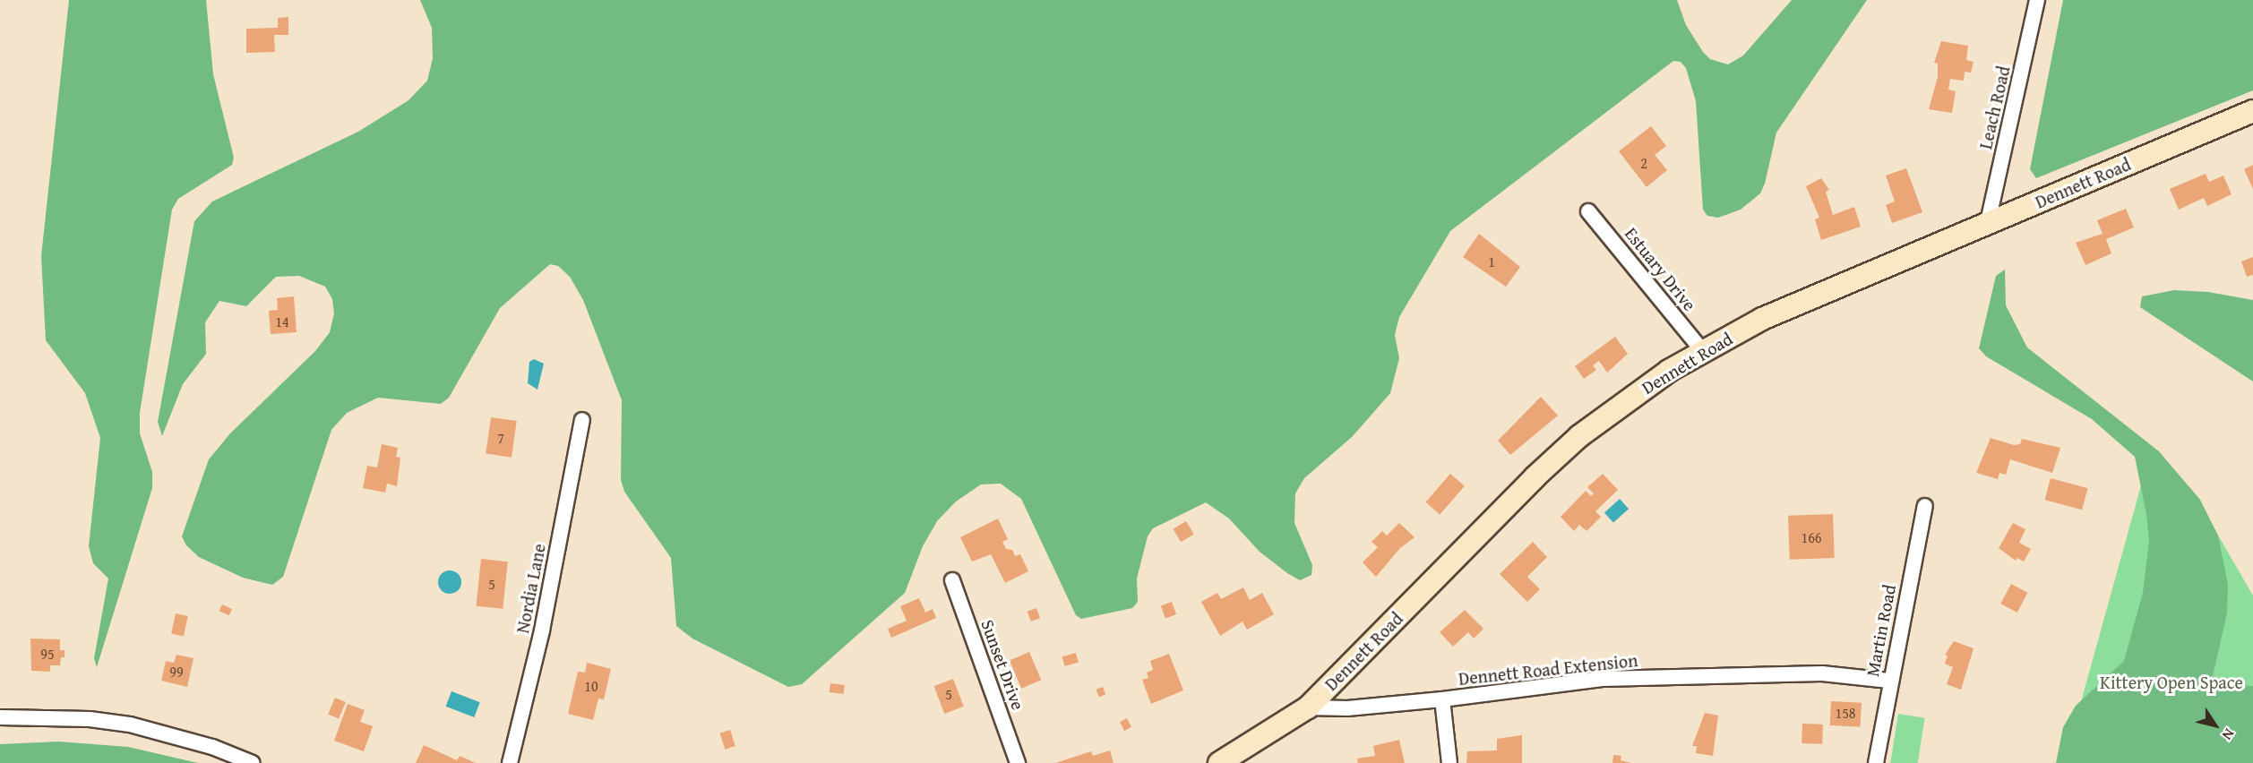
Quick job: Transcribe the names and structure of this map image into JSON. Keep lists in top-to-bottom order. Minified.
{"streets":{"street":["Leach Road","Dennett Road","Estuary Drive","Nordia Lane","Martin Road","Sunset Drive","Dennett Road Extension"]},"crossings":[["Leach Road","Dennett Road"],["Dennett Road","Estuary Drive"],["Dennett Road","Dennett Road Extension"],["Martin Road","Dennett Road Extension"]],"parks":["Kittery Open Space"],"house_numbers":["2","1","14","7","166","5","95","99","10","5","158"],"north":"bottom right"}
